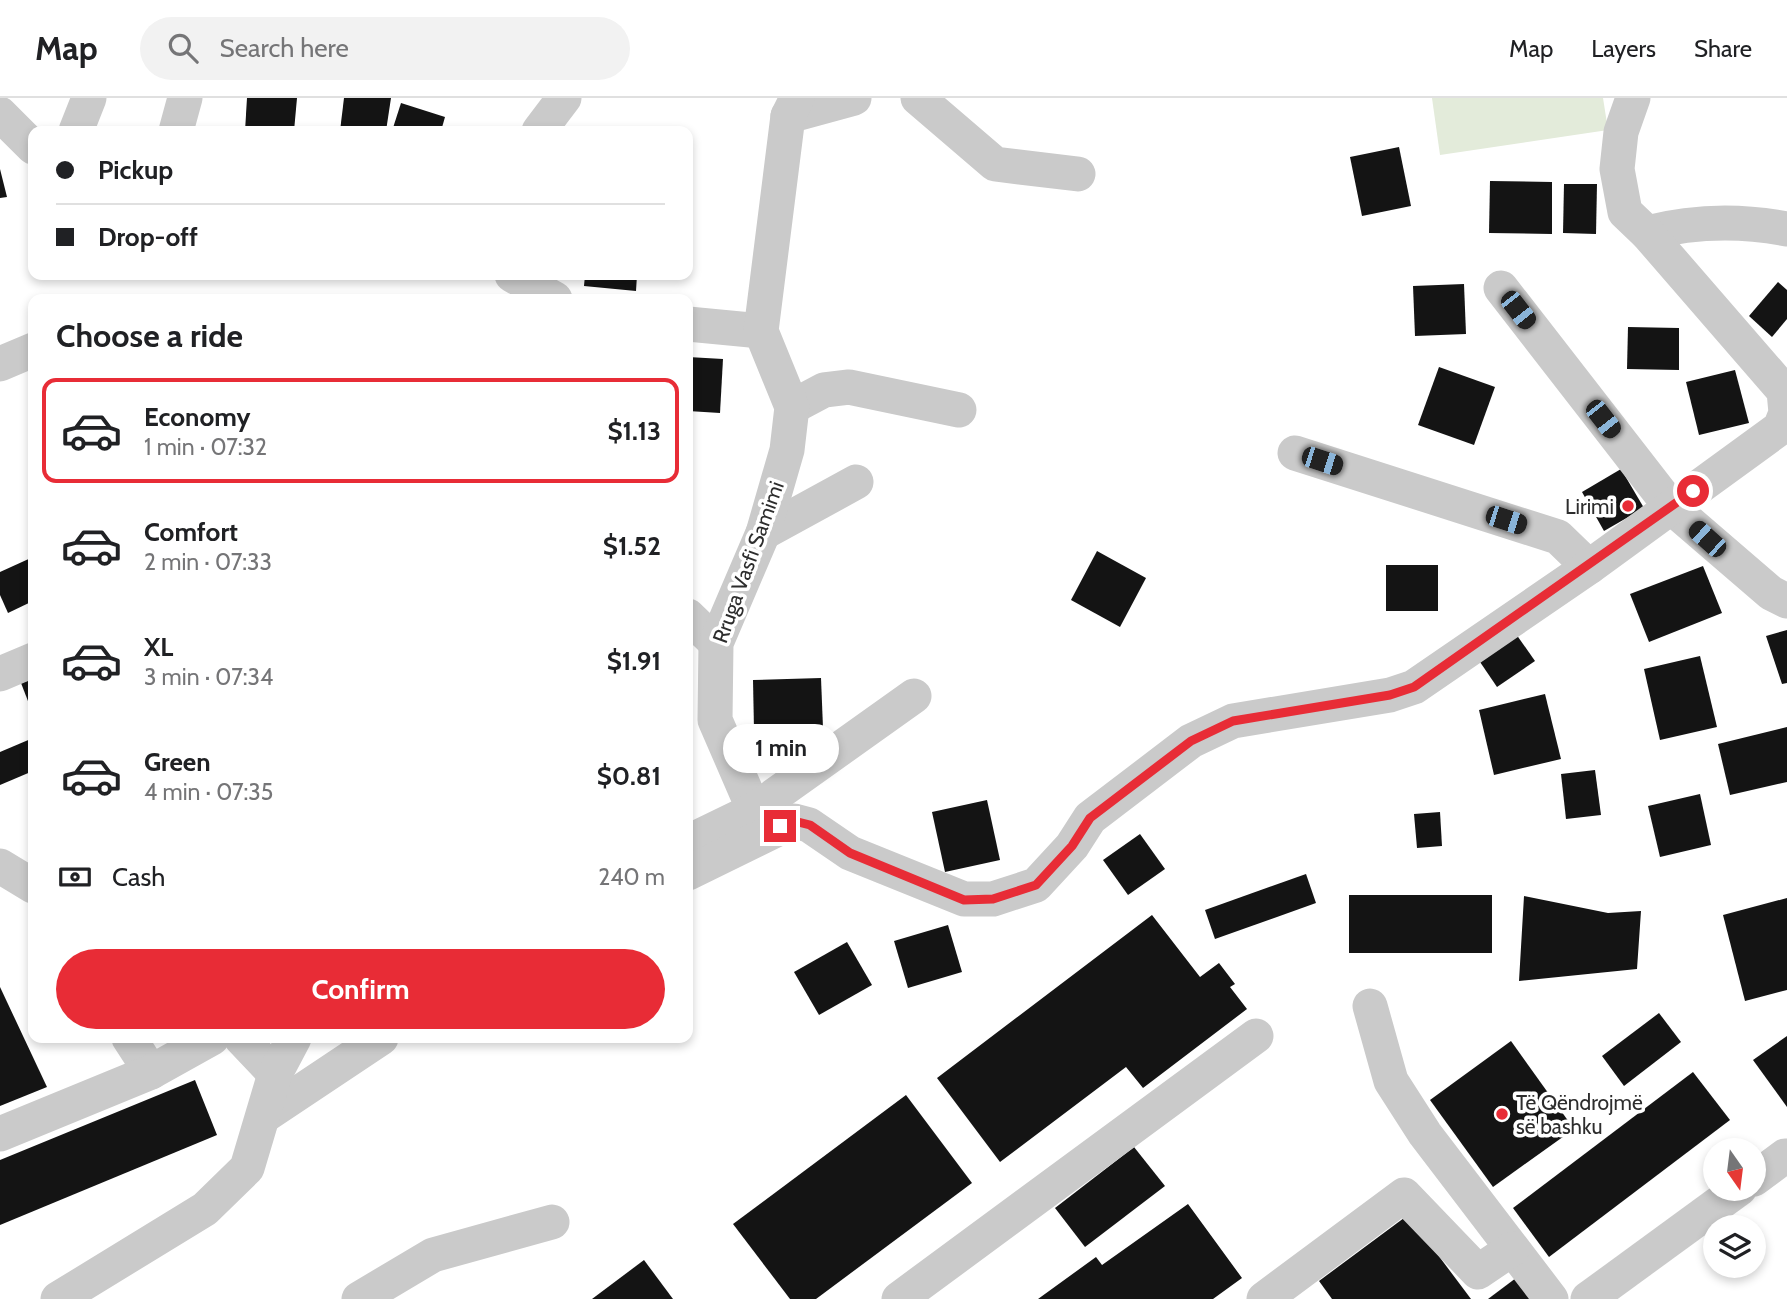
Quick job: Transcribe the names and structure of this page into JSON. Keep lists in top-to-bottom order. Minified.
{"streets":{"street":["Rruga Vasfi Samimi"]},"places":["Lirimi","Të Qëndrojmë së bashku"],"north":"bottom","page":{"header":"Map","search":"Search here","nav":["Map","Layers","Share"],"banner":["Pickup","Drop-off"],"heading":"Choose a ride","list":[{"name":"Economy","note":"1 min · 07:32","value":"$1.13"},{"name":"Comfort","note":"2 min · 07:33","value":"$1.52"},{"name":"XL","note":"3 min · 07:34","value":"$1.91"},{"name":"Green","note":"4 min · 07:35","value":"$0.81"}],"bubble":"1 min","pay":["Cash","240 m"],"buttons":"Confirm"}}
